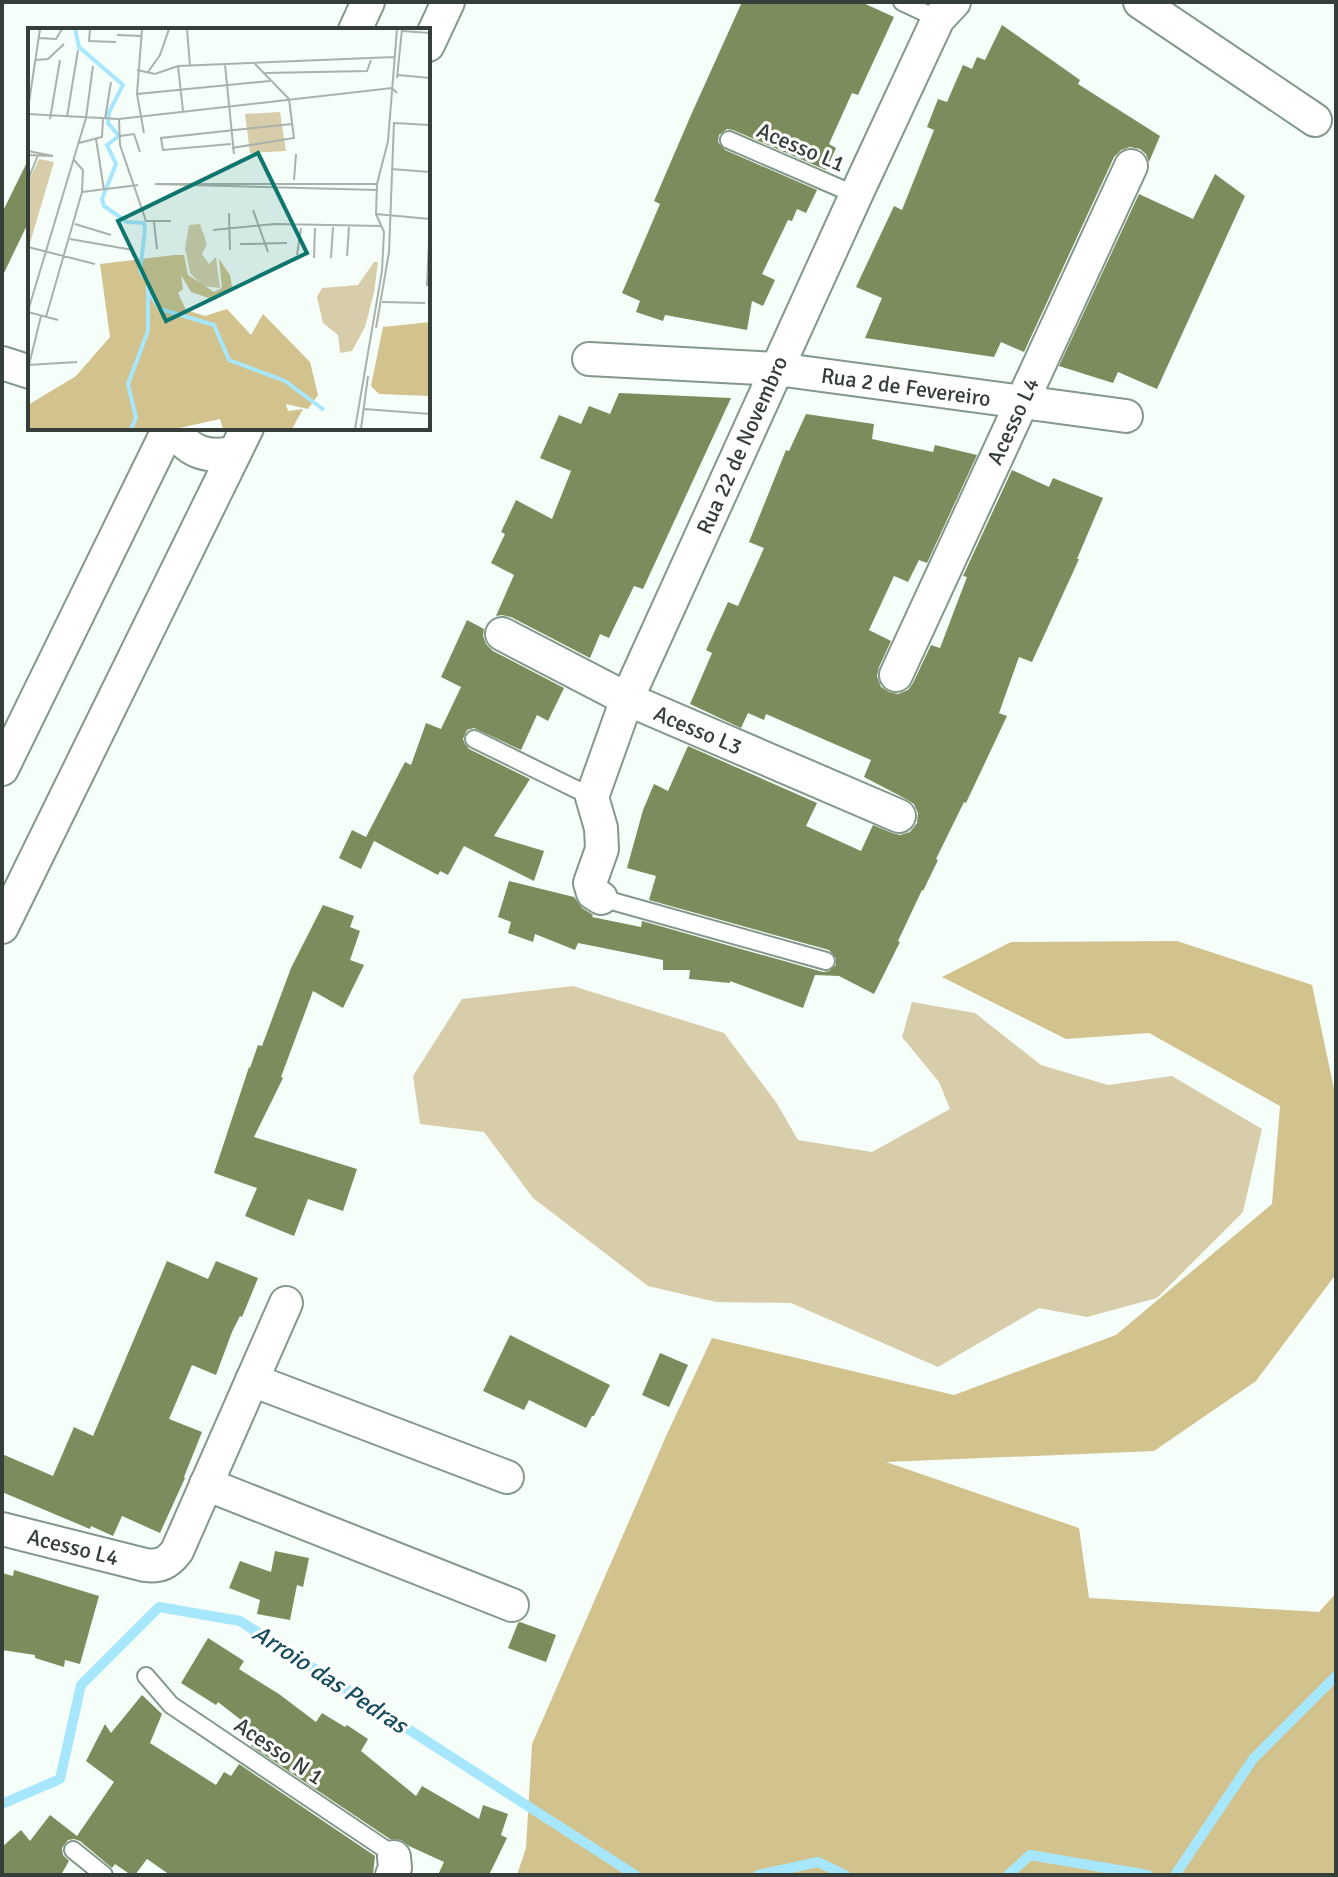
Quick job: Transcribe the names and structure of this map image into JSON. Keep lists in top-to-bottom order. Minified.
{"streets":{"street":["Rua 2 de Fevereiro","Acesso L4","Rua 22 de Novembro","Acesso L3"],"lane":["Acesso L1","Acesso N 1"]},"crossings":[["Acesso L1","Rua 22 de Novembro"],["Rua 2 de Fevereiro","Acesso L4"],["Rua 2 de Fevereiro","Rua 22 de Novembro"],["Rua 22 de Novembro","Acesso L3"]],"water":["Arroio das Pedras"]}
